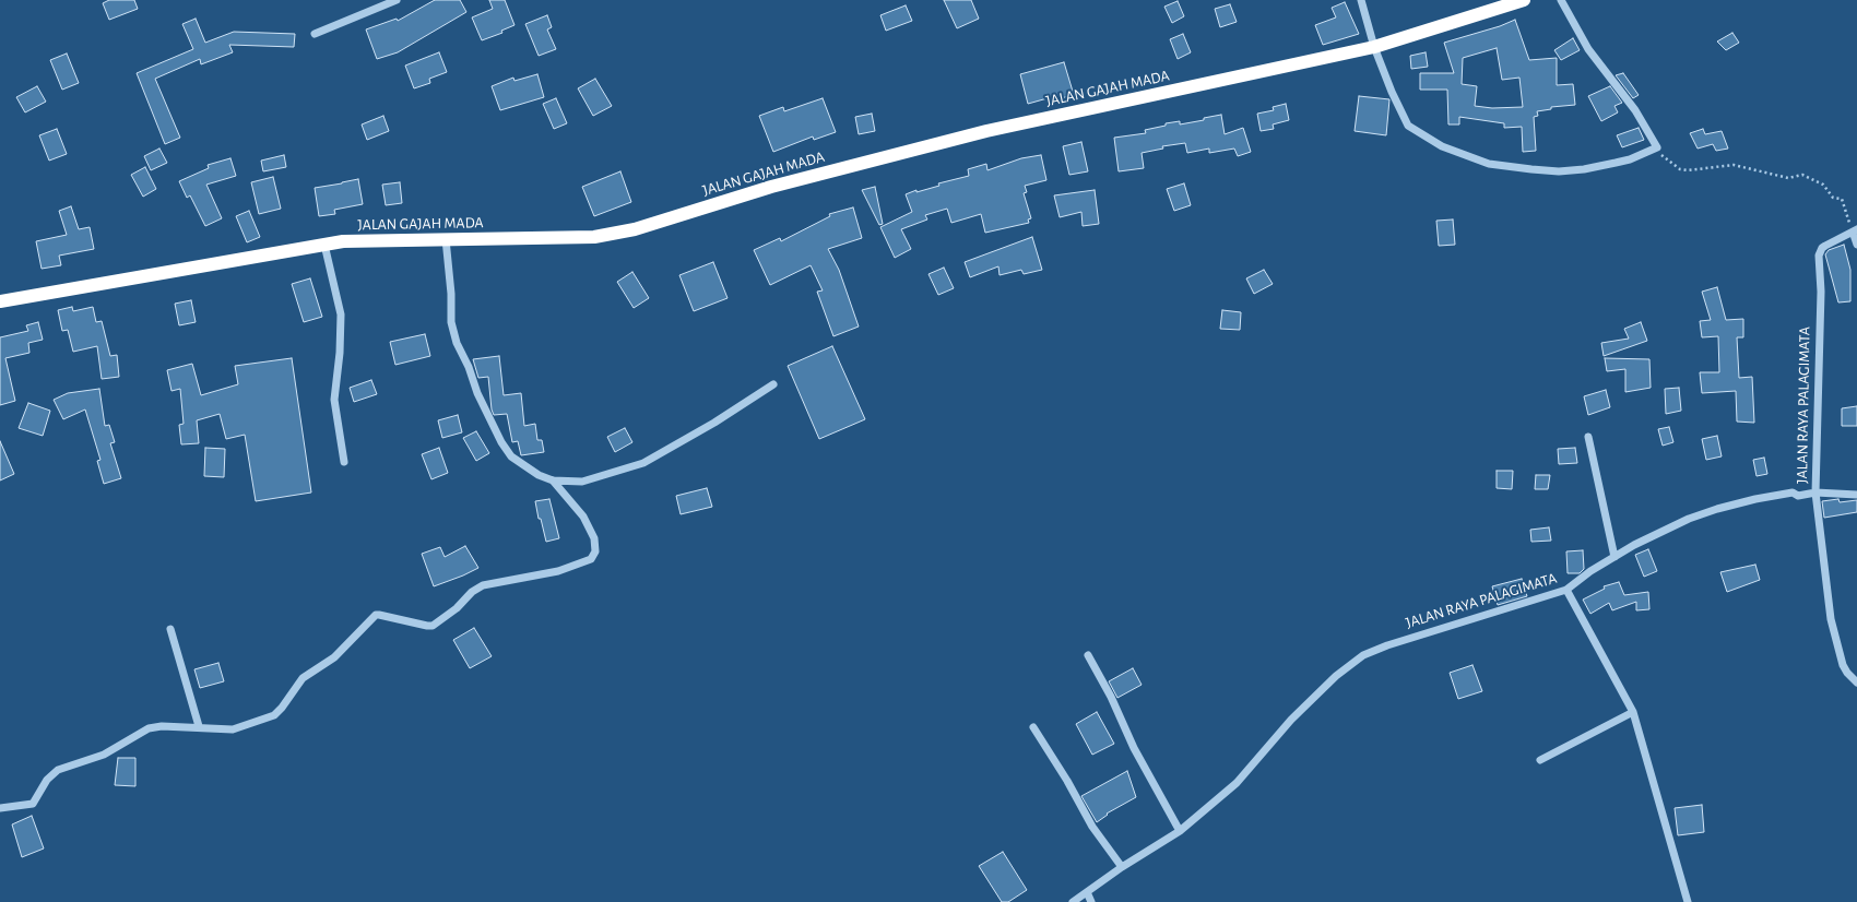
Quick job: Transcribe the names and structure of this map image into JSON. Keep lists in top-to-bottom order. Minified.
{"streets":{"highway":["JALAN GAJAH MADA"],"street":["JALAN RAYA PALAGIMATA"]}}
